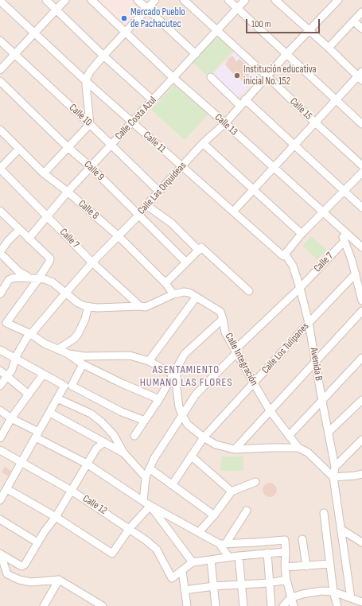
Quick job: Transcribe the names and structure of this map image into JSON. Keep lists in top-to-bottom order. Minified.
{"streets":{"street":["Calle 15","Calle 10","Calle Costa Azul","Calle 13","Calle 11","Calle 9","Calle Las Orquídeas","Calle 8","Calle 7","Calle Los Tulipanes","Calle Integración","Avenida B","Calle 12"]},"crossings":[["Calle 15","Calle Costa Azul"],["Calle 15","Calle Las Orquídeas"],["Calle 10","Calle Costa Azul"],["Calle 10","Calle Las Orquídeas"],["Calle Costa Azul","Calle 13"],["Calle Costa Azul","Calle 11"],["Calle Costa Azul","Calle 9"],["Calle Costa Azul","Calle 8"],["Calle Costa Azul","Calle 7"],["Calle 13","Calle Las Orquídeas"],["Calle 11","Calle Las Orquídeas"],["Calle 11","Avenida B"],["Calle 9","Calle Las Orquídeas"],["Calle Las Orquídeas","Calle 8"],["Calle Las Orquídeas","Calle 7"],["Calle Las Orquídeas","Calle Integración"],["Calle 8","Calle Integración"],["Calle 7","Calle Integración"],["Calle 7","Avenida B"],["Calle Los Tulipanes","Calle Integración"],["Calle Los Tulipanes","Avenida B"],["Calle Integración","Avenida B"]],"districts":["ASENTAMIENTO HUMANO LAS FLORES"],"places":["Mercado Pueblo de Pachacutec","Institución educativa inicial No. 152"],"scale_bar":"100 m"}
